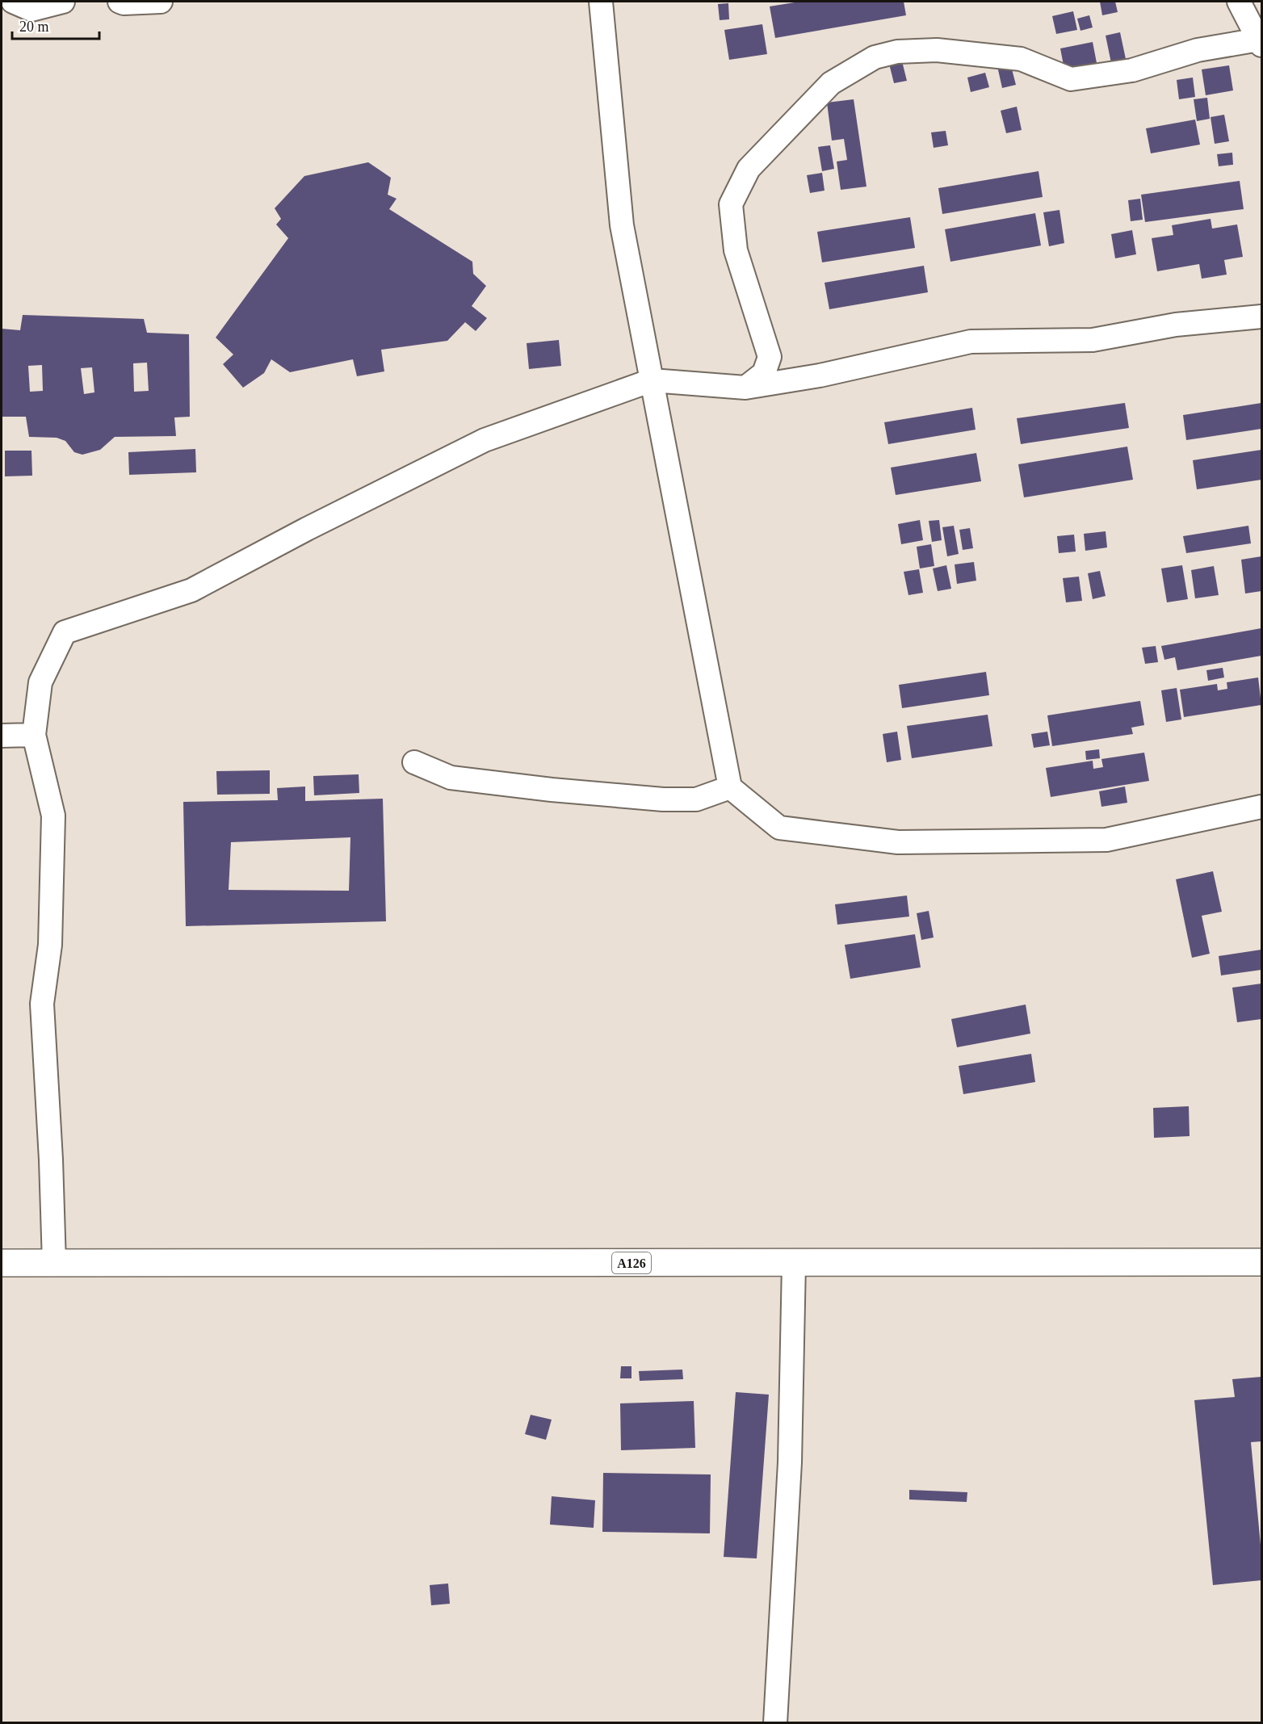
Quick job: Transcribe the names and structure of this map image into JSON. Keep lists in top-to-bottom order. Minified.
{"streets":{"highway":["A126"]},"scale_bar":"20 m"}
